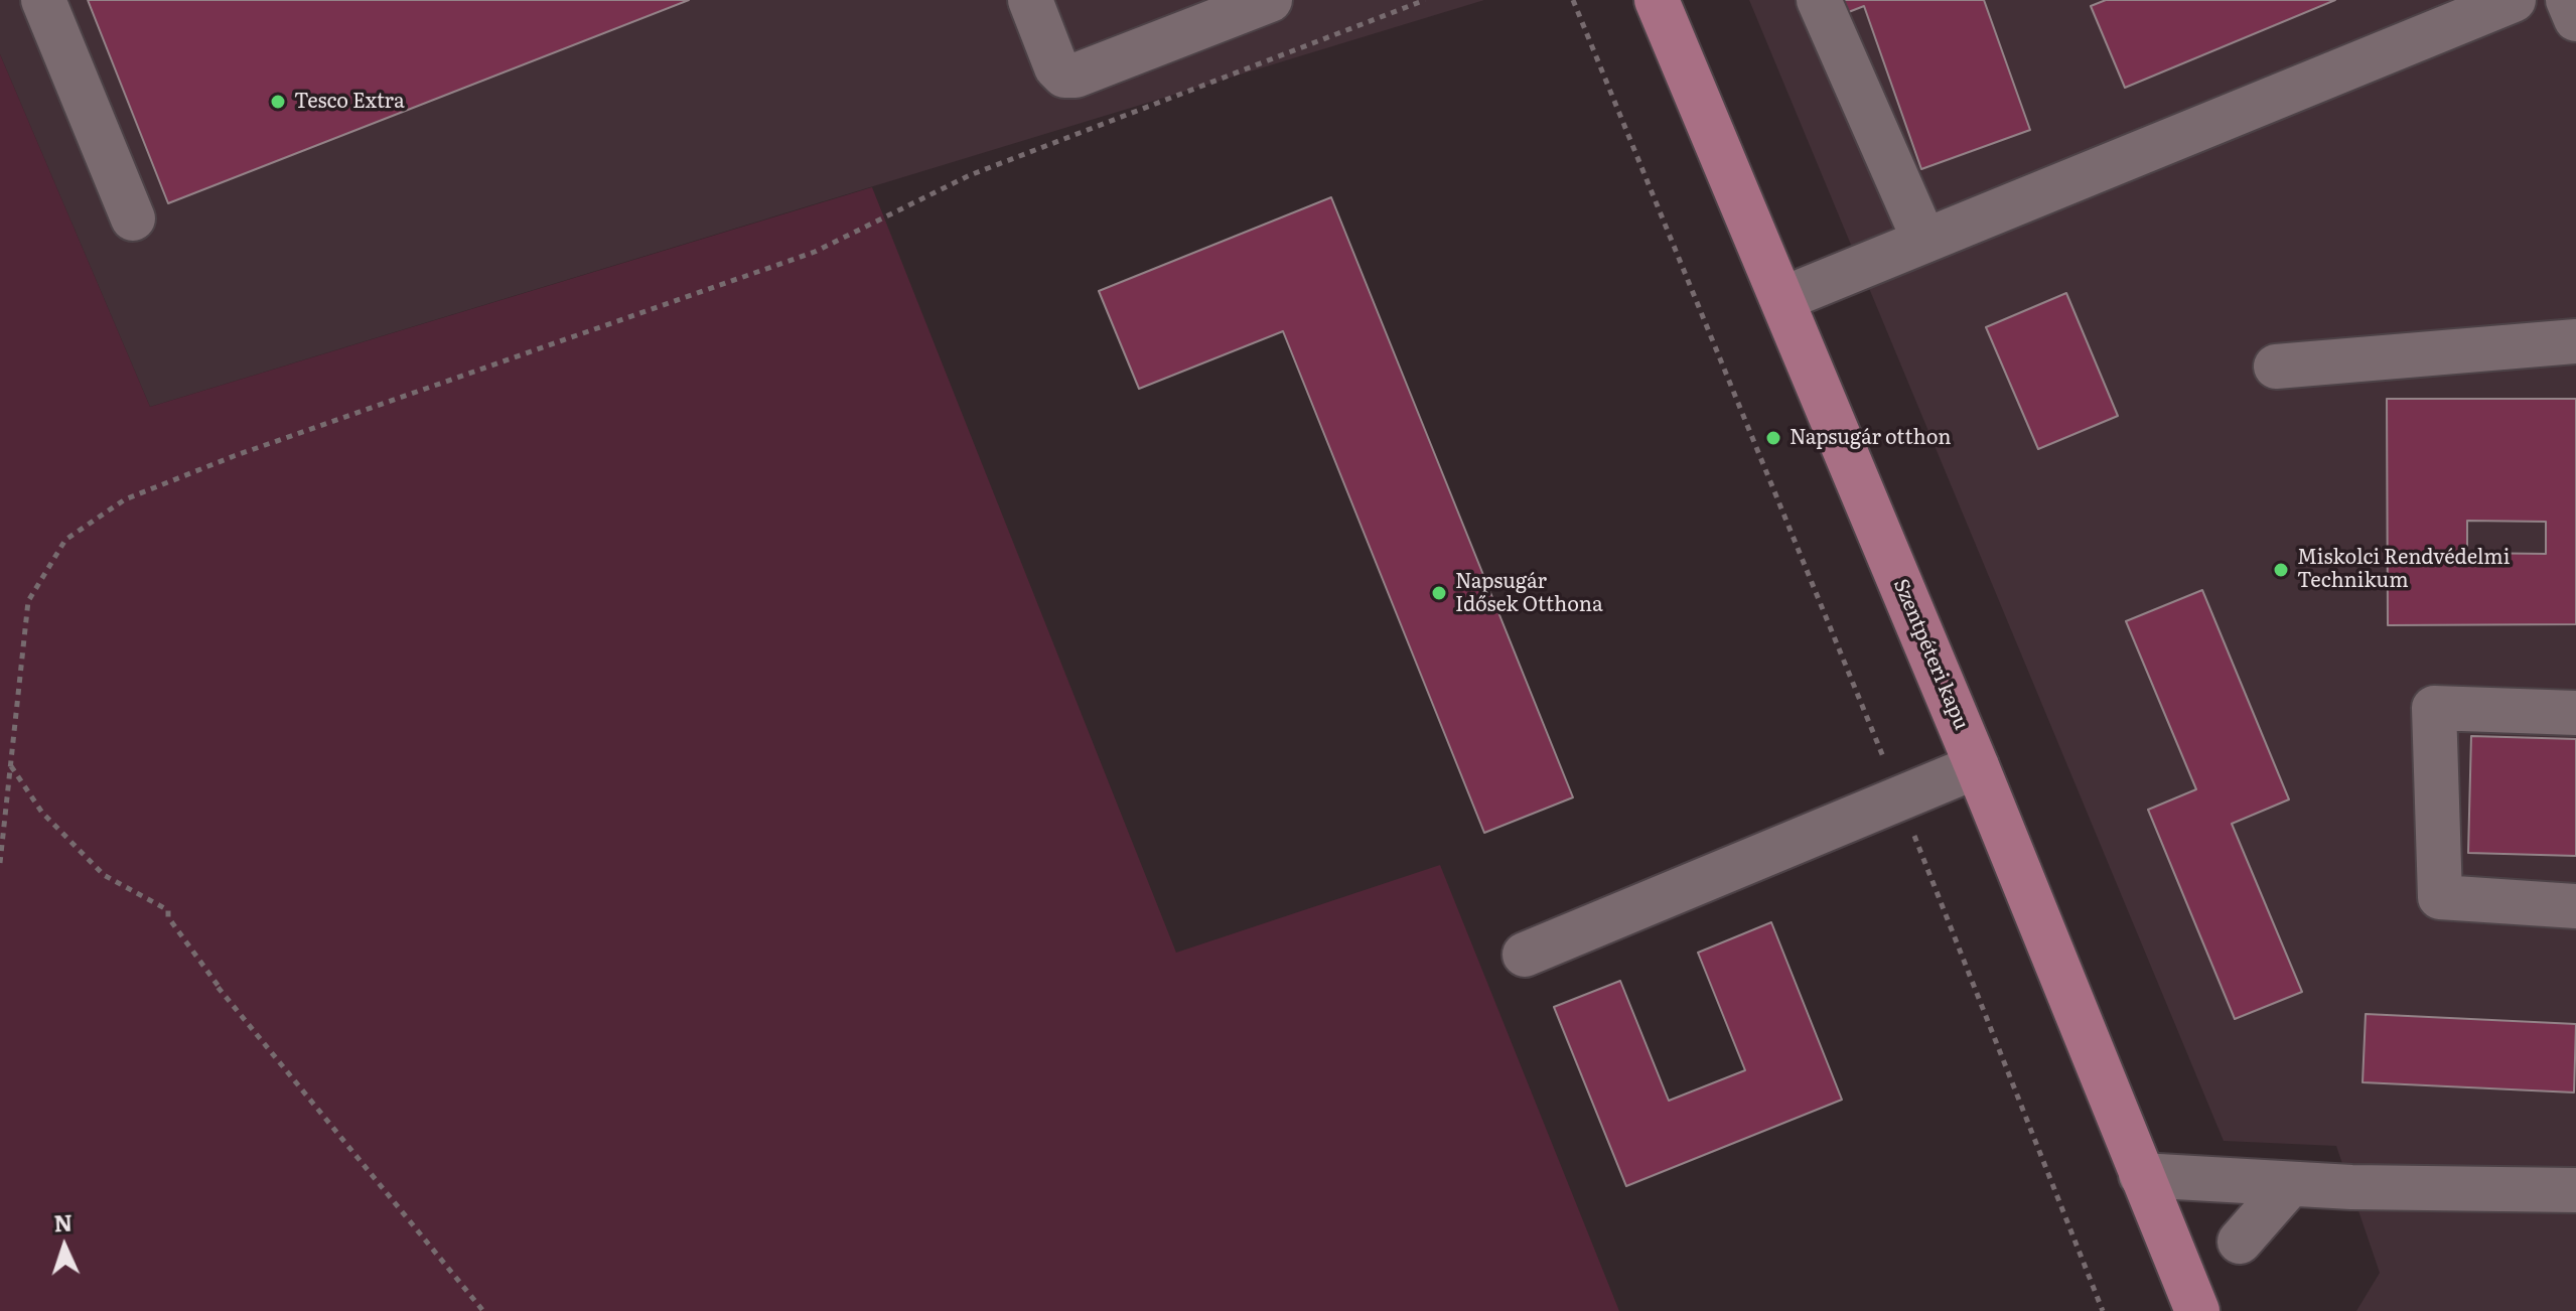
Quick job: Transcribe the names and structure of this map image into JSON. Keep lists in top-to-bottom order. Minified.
{"streets":{"main road":["Szentpéteri kapu"]},"places":["Tesco Extra","Napsugár otthon","Miskolci Rendvédelmi Technikum","Napsugár Idősek Otthona"],"north":"top"}
